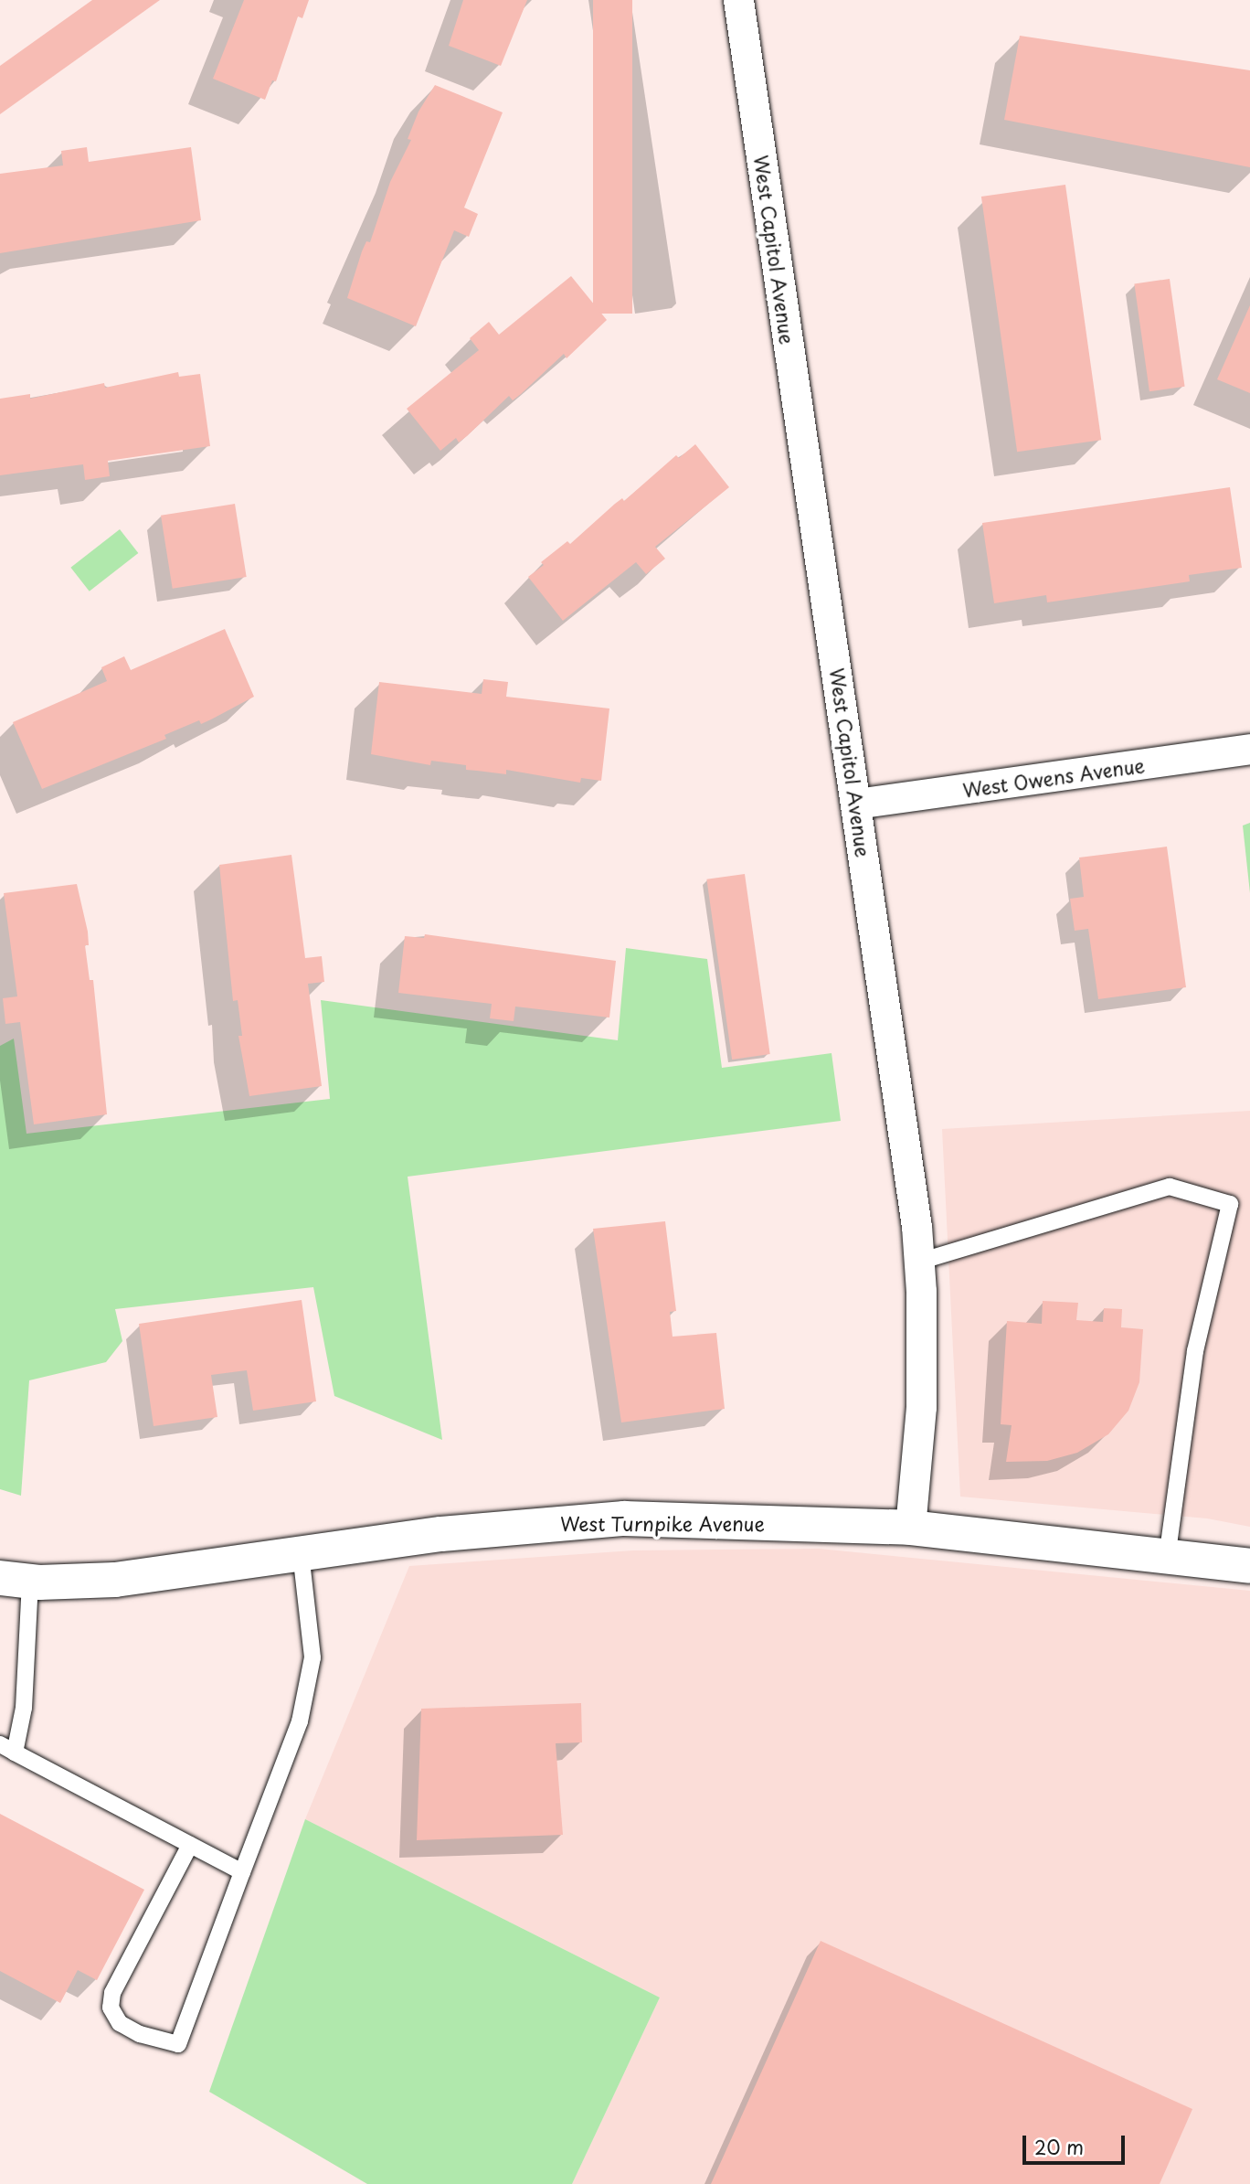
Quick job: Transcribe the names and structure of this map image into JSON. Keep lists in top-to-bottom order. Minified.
{"streets":{"street":["West Capitol Avenue","West Owens Avenue","West Turnpike Avenue"]},"crossings":[["West Capitol Avenue","West Owens Avenue"],["West Capitol Avenue","West Turnpike Avenue"]],"scale_bar":"20 m"}
